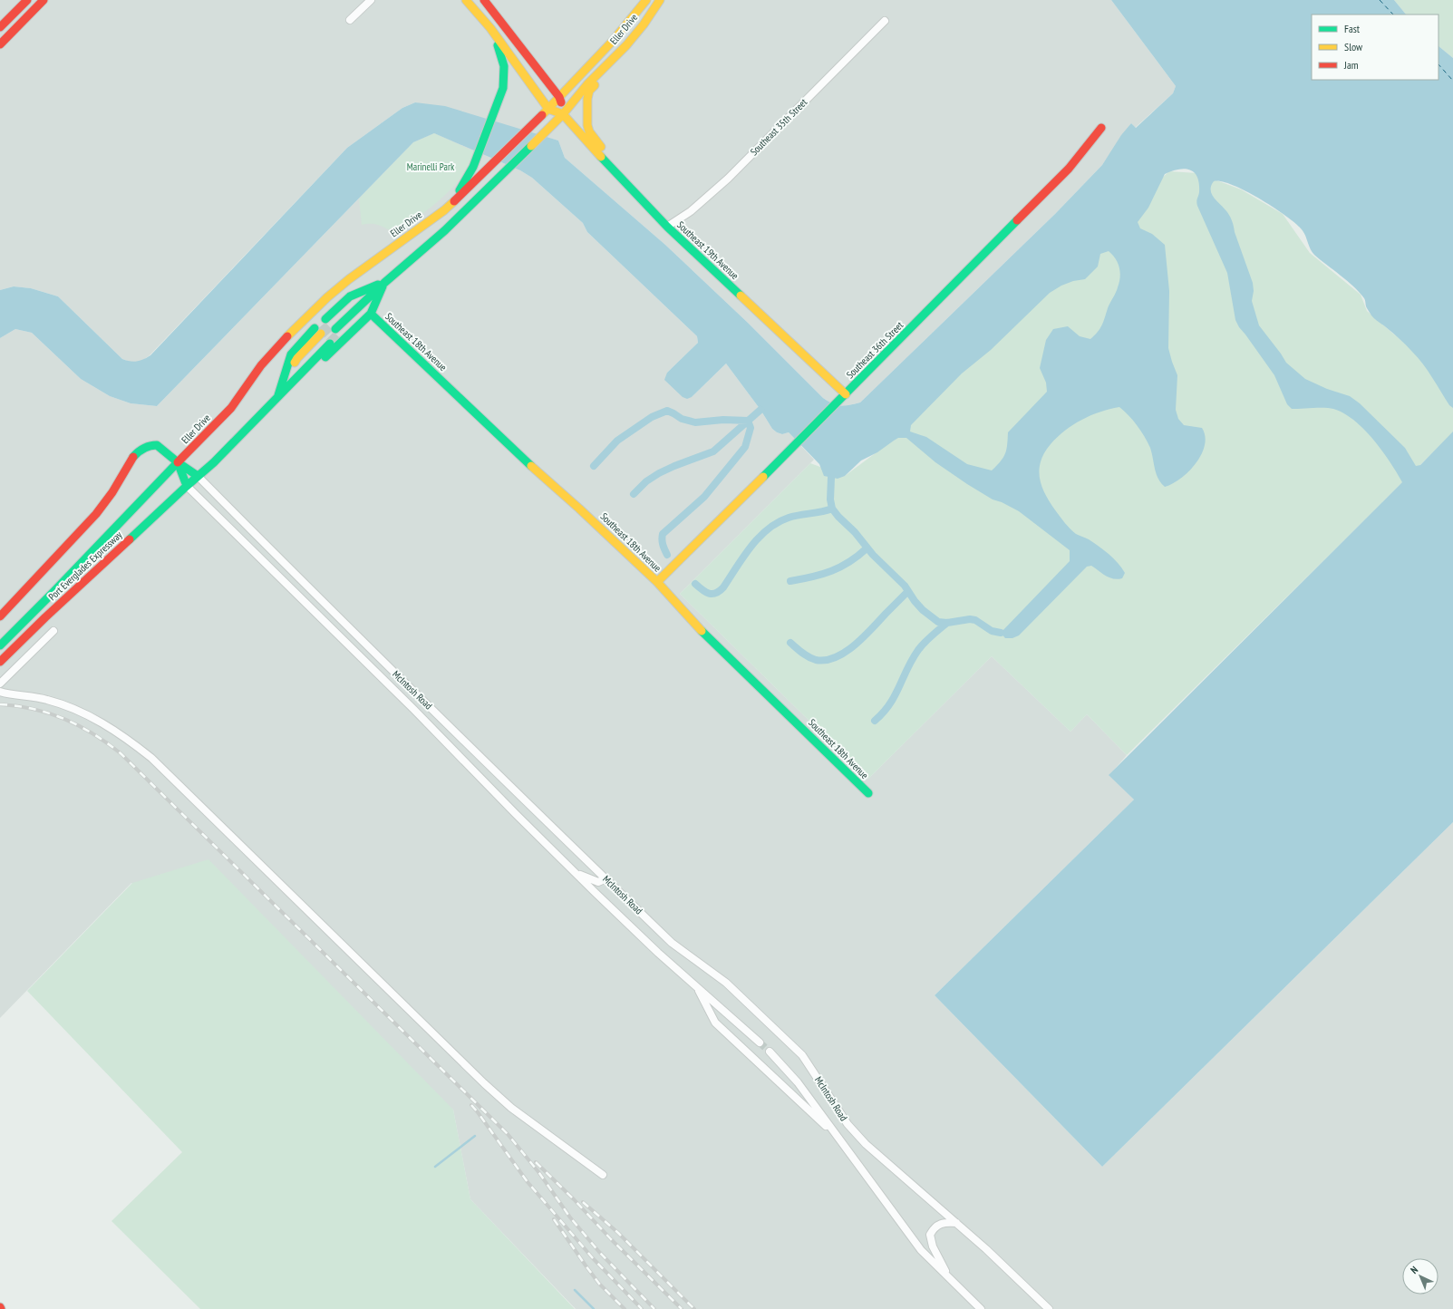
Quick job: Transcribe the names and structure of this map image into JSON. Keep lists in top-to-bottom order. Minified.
{"streets":{"main road":["Eller Drive","Southeast 19th Avenue","Southeast 18th Avenue","Southeast 36th Street","Port Everglades Expressway"],"street":["Southeast 35th Street","McIntosh Road"]},"crossings":[["Eller Drive","Southeast 19th Avenue"],["Eller Drive","Southeast 18th Avenue"],["Eller Drive","Port Everglades Expressway"],["Eller Drive","McIntosh Road"],["Southeast 35th Street","Southeast 19th Avenue"],["Southeast 19th Avenue","Southeast 36th Street"],["Southeast 18th Avenue","Southeast 36th Street"],["Port Everglades Expressway","McIntosh Road"]],"parks":["Marinelli Park"],"legend":["Fast","Slow","Jam"],"north":"top left"}
